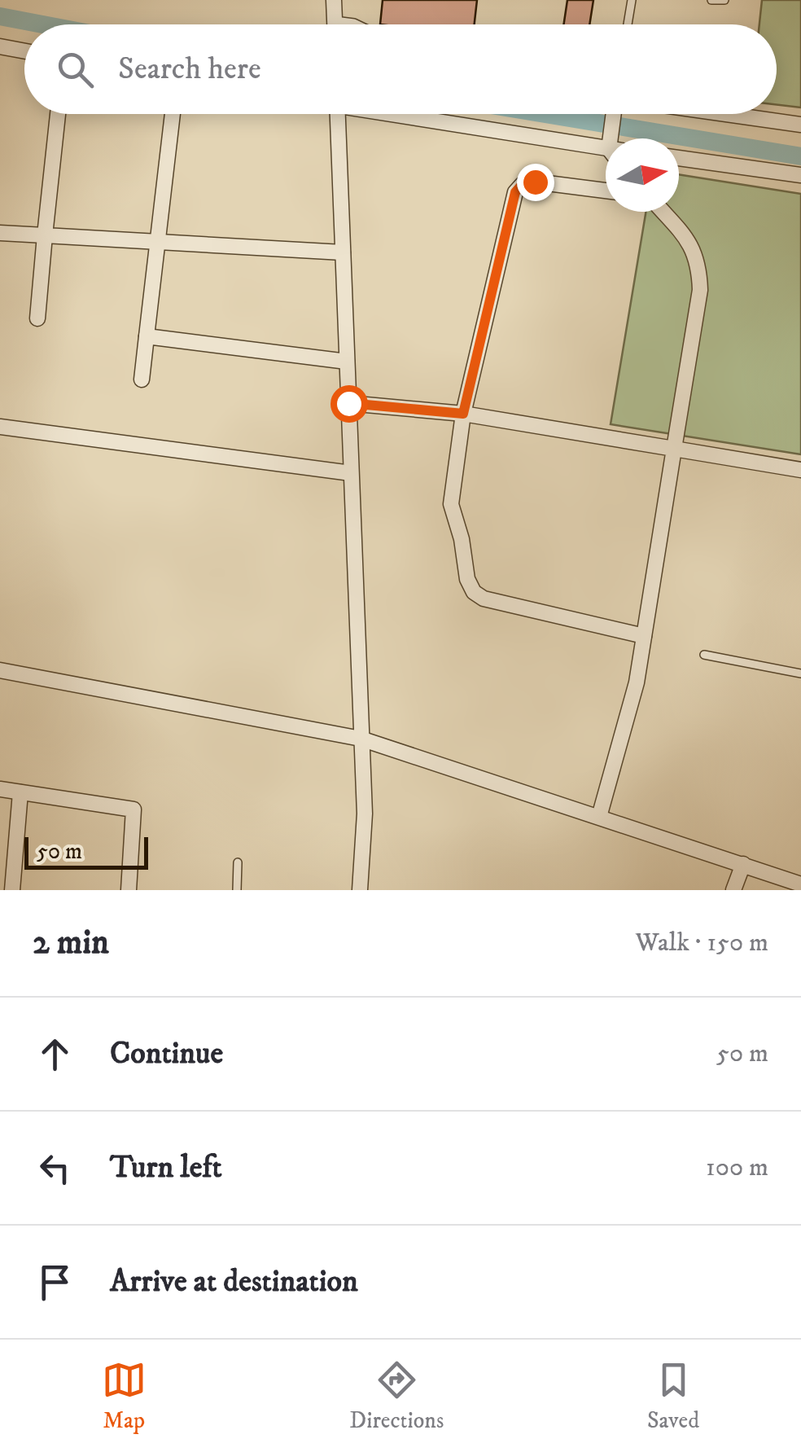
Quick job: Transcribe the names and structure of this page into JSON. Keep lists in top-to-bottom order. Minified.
{"scale_bar":"50 m","north":"right","page":{"search":"Search here","scale":"50 m","heading":["2 min","Walk · 150 m"],"list":[["Continue","50 m"],["Turn left","100 m"],"Arrive at destination"],"nav":["Map","Directions","Saved"]}}
